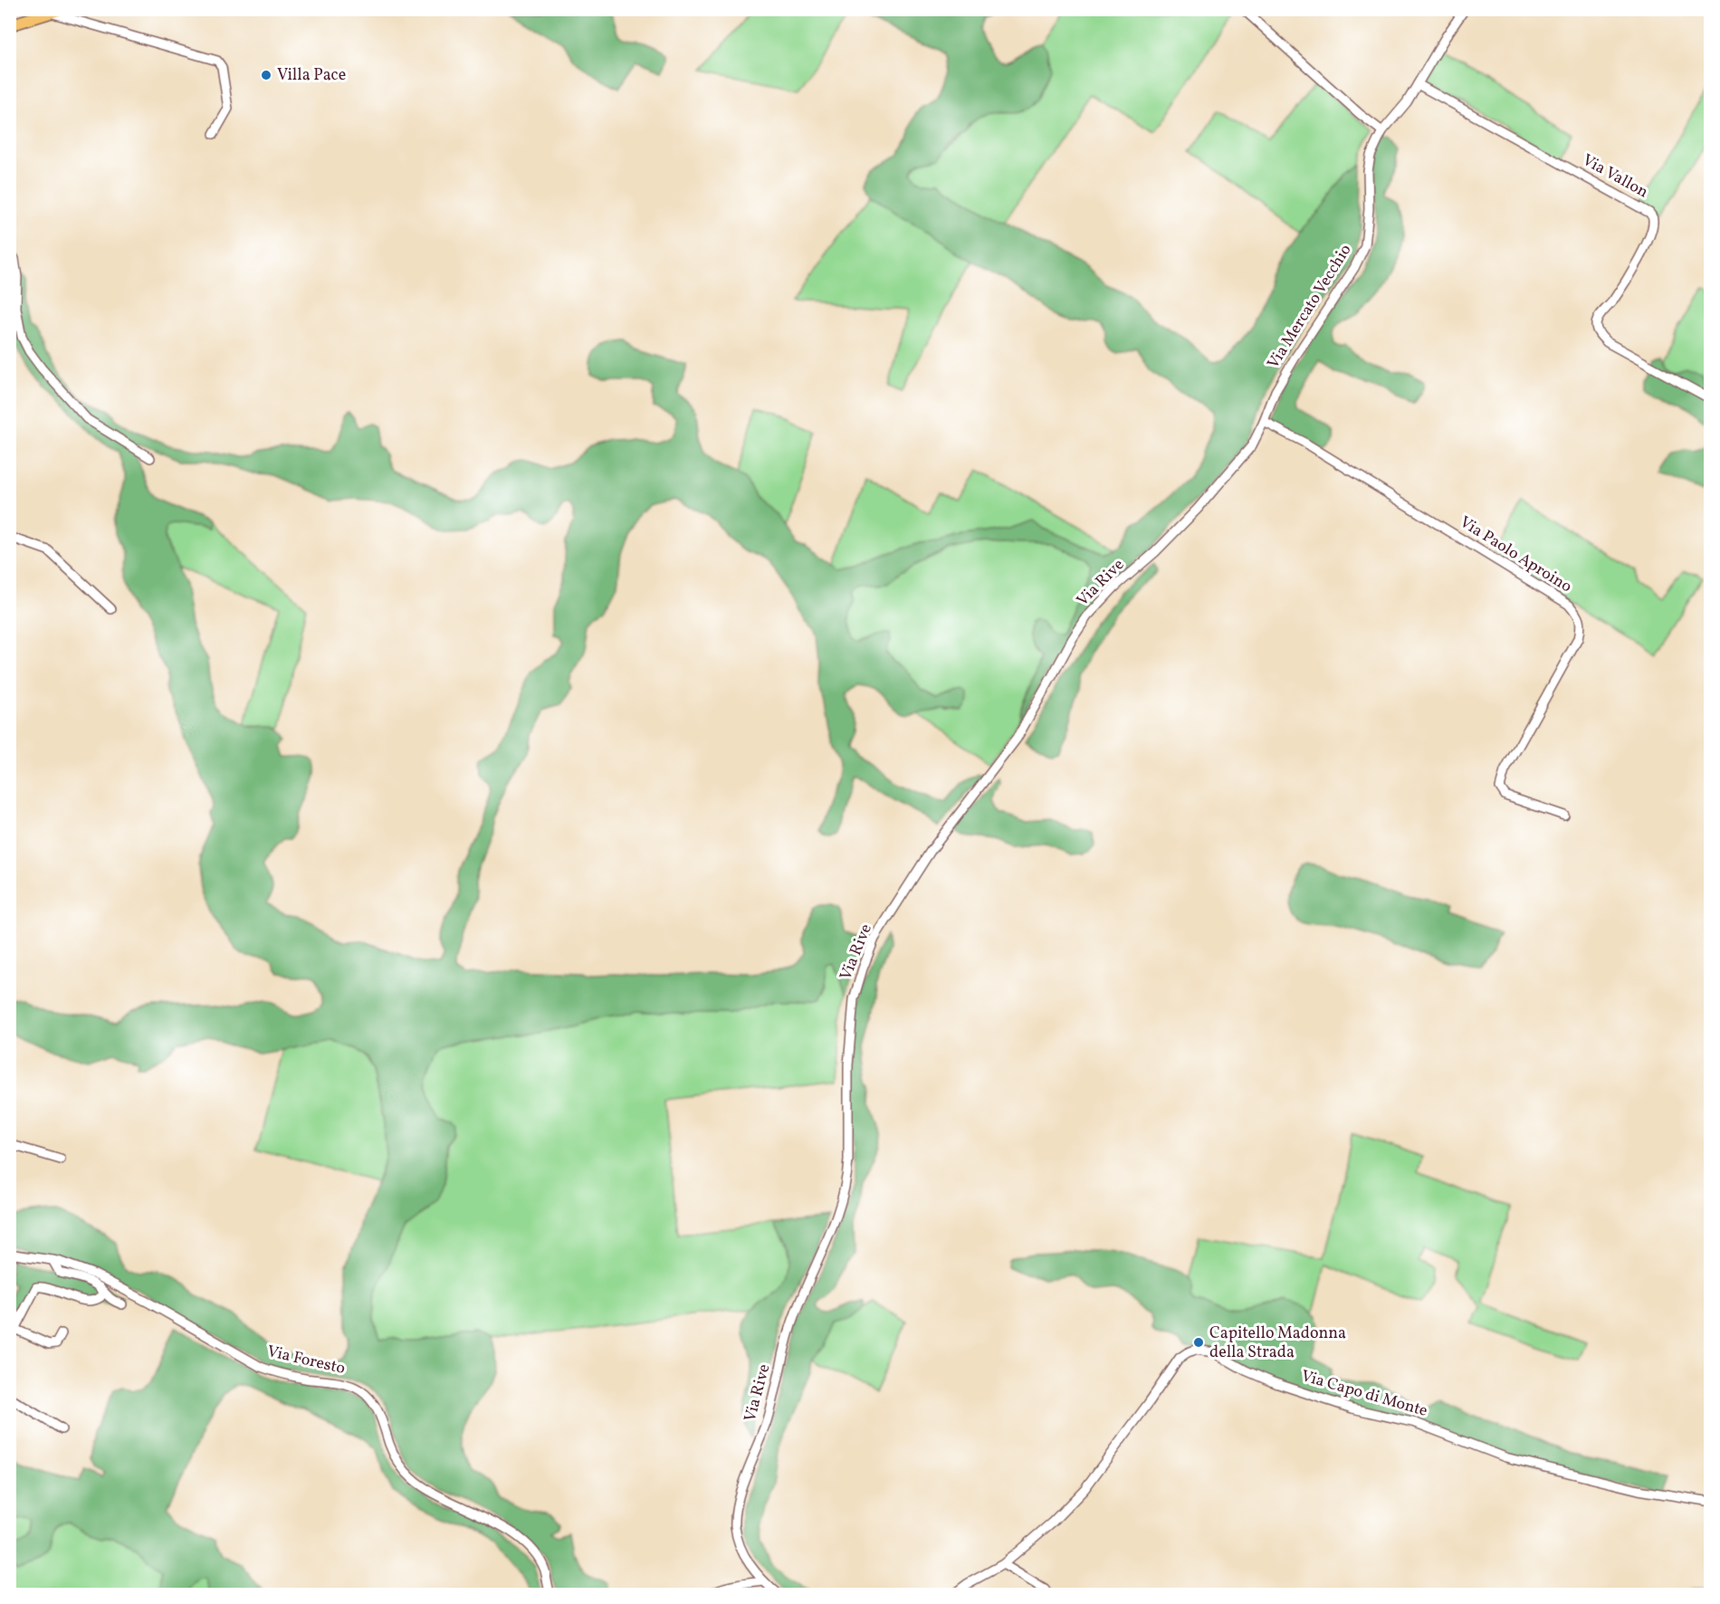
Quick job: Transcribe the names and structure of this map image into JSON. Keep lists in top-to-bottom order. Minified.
{"streets":{"street":["Via Vallon","Via Mercato Vecchio","Via Paolo Aproino","Via Rive","Via Foresto","Via Capo di Monte"]},"crossings":[["Via Vallon","Via Mercato Vecchio"],["Via Mercato Vecchio","Via Paolo Aproino"],["Via Mercato Vecchio","Via Rive"],["Via Paolo Aproino","Via Rive"]],"places":["Villa Pace","Capitello Madonna della Strada"]}
